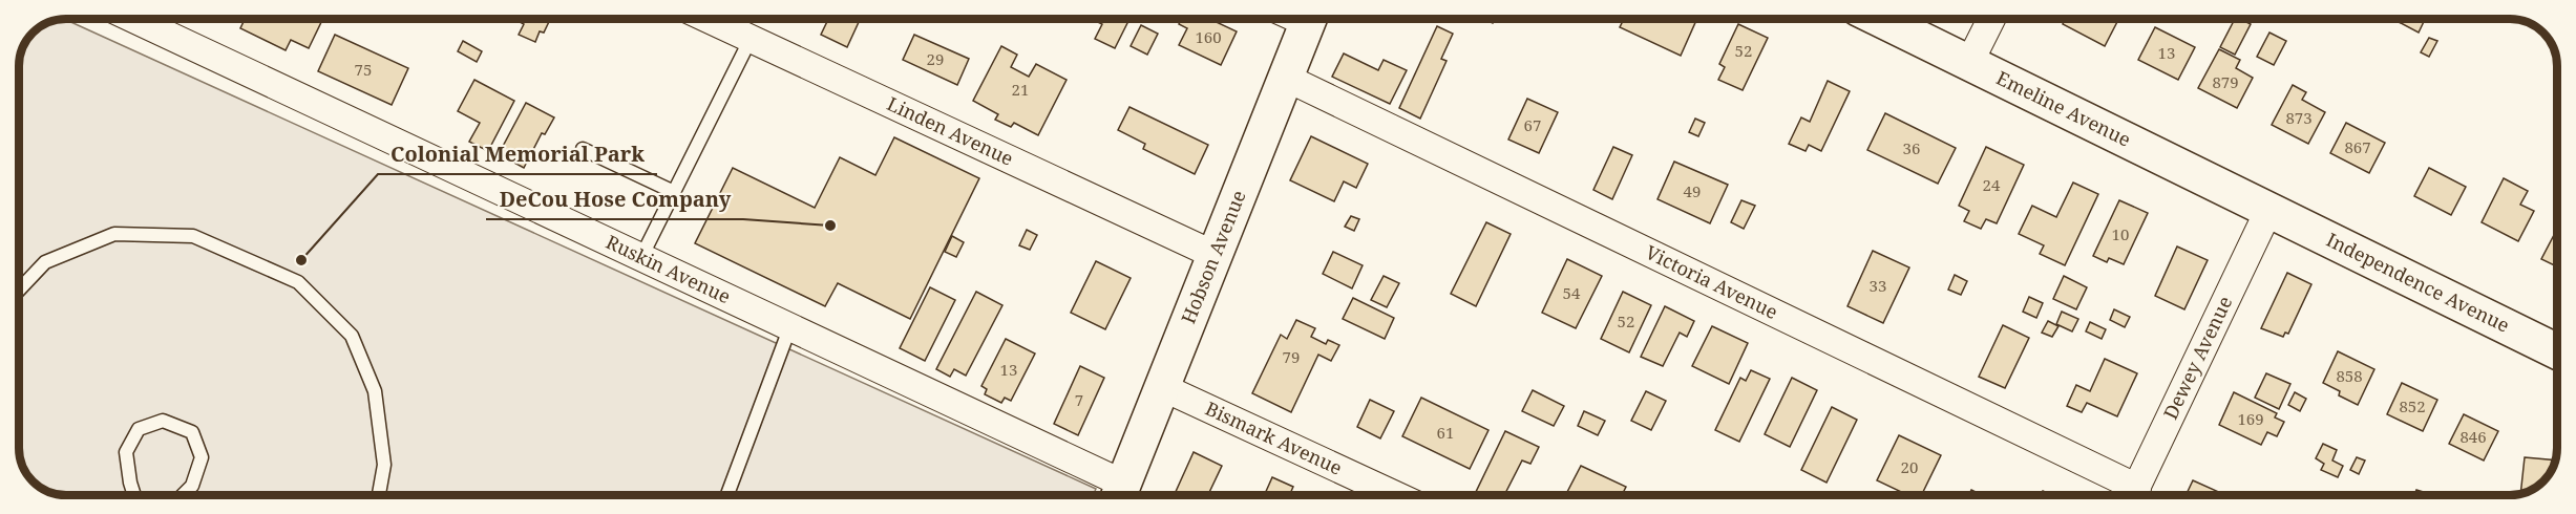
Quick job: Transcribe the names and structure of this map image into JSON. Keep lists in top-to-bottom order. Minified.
{"streets":{"street":["Emeline Avenue","Linden Avenue","Hobson Avenue","Ruskin Avenue","Victoria Avenue","Independence Avenue","Dewey Avenue","Bismark Avenue"]},"crossings":[["Emeline Avenue","Independence Avenue"],["Emeline Avenue","Dewey Avenue"],["Linden Avenue","Hobson Avenue"],["Hobson Avenue","Ruskin Avenue"],["Hobson Avenue","Victoria Avenue"],["Hobson Avenue","Bismark Avenue"],["Independence Avenue","Dewey Avenue"]],"places":["DeCou Hose Company","Colonial Memorial Park"],"house_numbers":["160","52","13","29","75","879","21","873","67","867","36","24","49","10","33","54","52","79","13","858","7","852","169","61","846","20"]}
